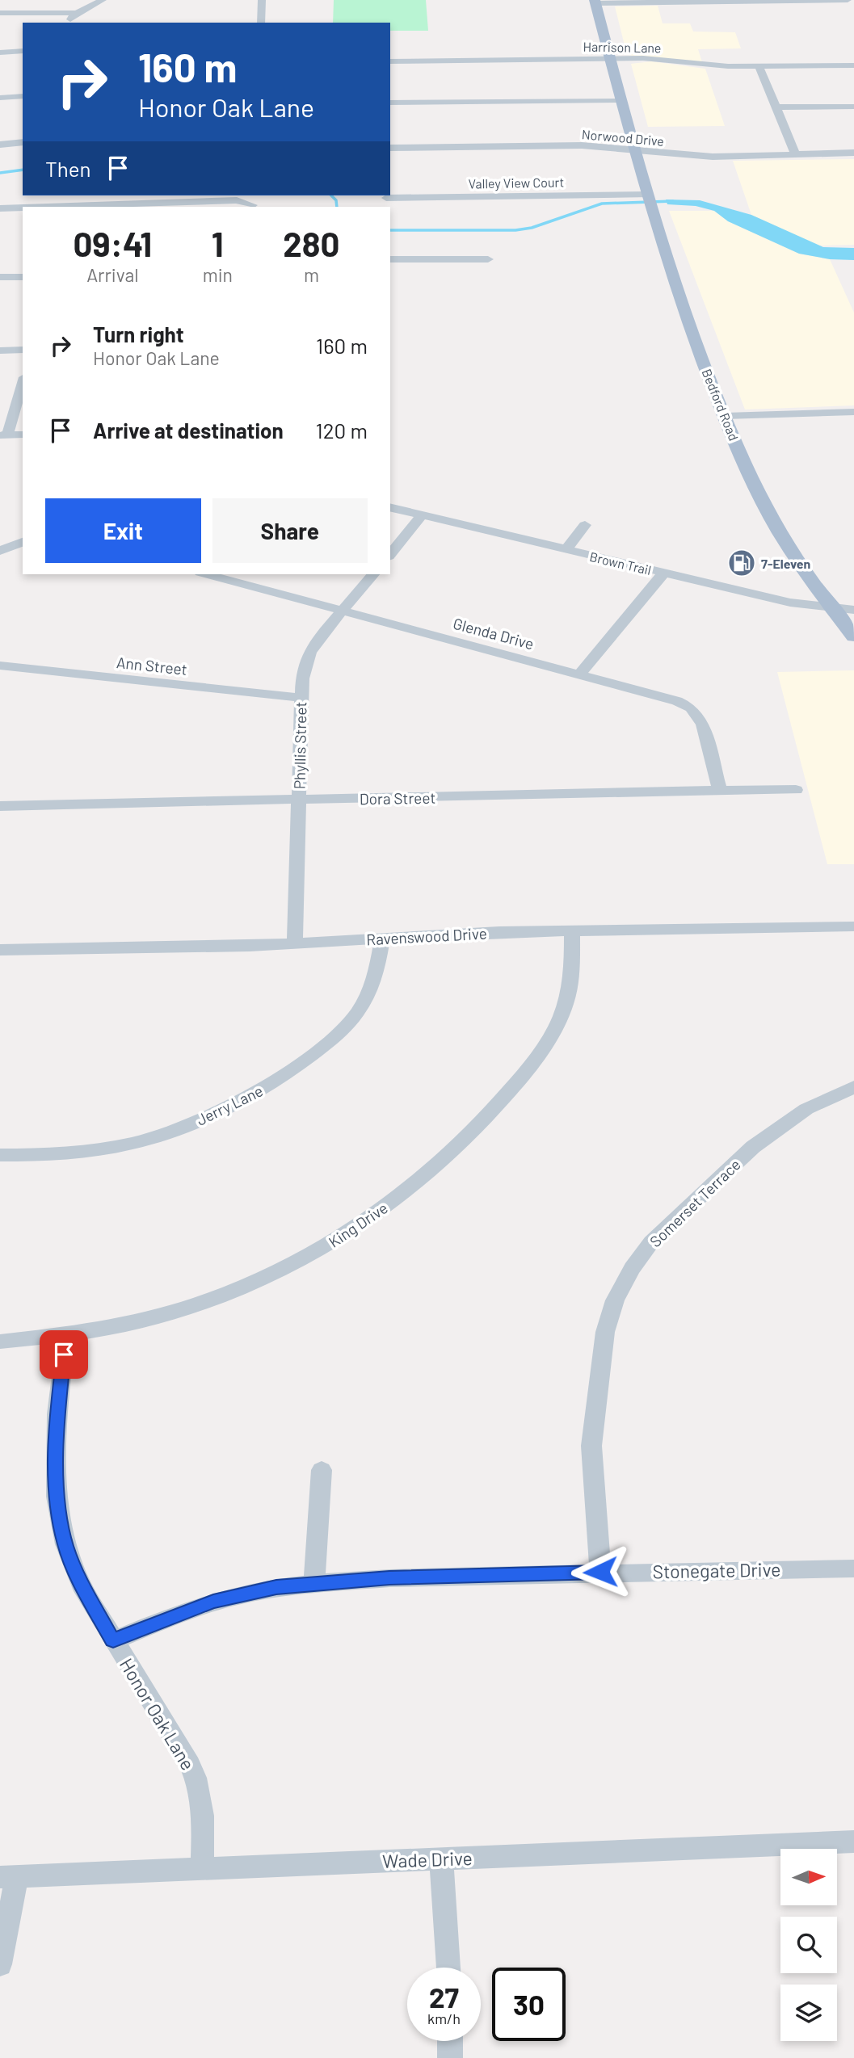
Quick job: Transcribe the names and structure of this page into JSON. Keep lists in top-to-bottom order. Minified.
{"streets":{"main road":["Bedford Road"],"street":["Harrison Lane","Norwood Drive","Valley View Court","Brown Trail","Glenda Drive","Ann Street","Phyllis Street","Dora Street","Ravenswood Drive","Jerry Lane","Somerset Terrace","King Drive","Stonegate Drive","Honor Oak Lane","Wade Drive"]},"crossings":[["Harrison Lane","Bedford Road"],["Norwood Drive","Bedford Road"],["Valley View Court","Bedford Road"],["Bedford Road","Brown Trail"],["Glenda Drive","Phyllis Street"],["Glenda Drive","Dora Street"],["Ann Street","Phyllis Street"],["Phyllis Street","Dora Street"],["Phyllis Street","Ravenswood Drive"],["Ravenswood Drive","Jerry Lane"],["Ravenswood Drive","King Drive"],["Somerset Terrace","Stonegate Drive"],["King Drive","Honor Oak Lane"],["Stonegate Drive","Honor Oak Lane"],["Honor Oak Lane","Wade Drive"]],"places":{"fuel station":["7-Eleven"]},"north":"right","page":{"turn":["160 m","Honor Oak Lane"],"then":"Then","eta":["09:41","Arrival","1","min","280","m"],"list":[{"name":"Turn right","note":"Honor Oak Lane","value":"160 m"},{"name":"Arrive at destination","value":"120 m"}],"buttons":["Exit","Share"],"speed":"27 km/h","limit":"30"}}
